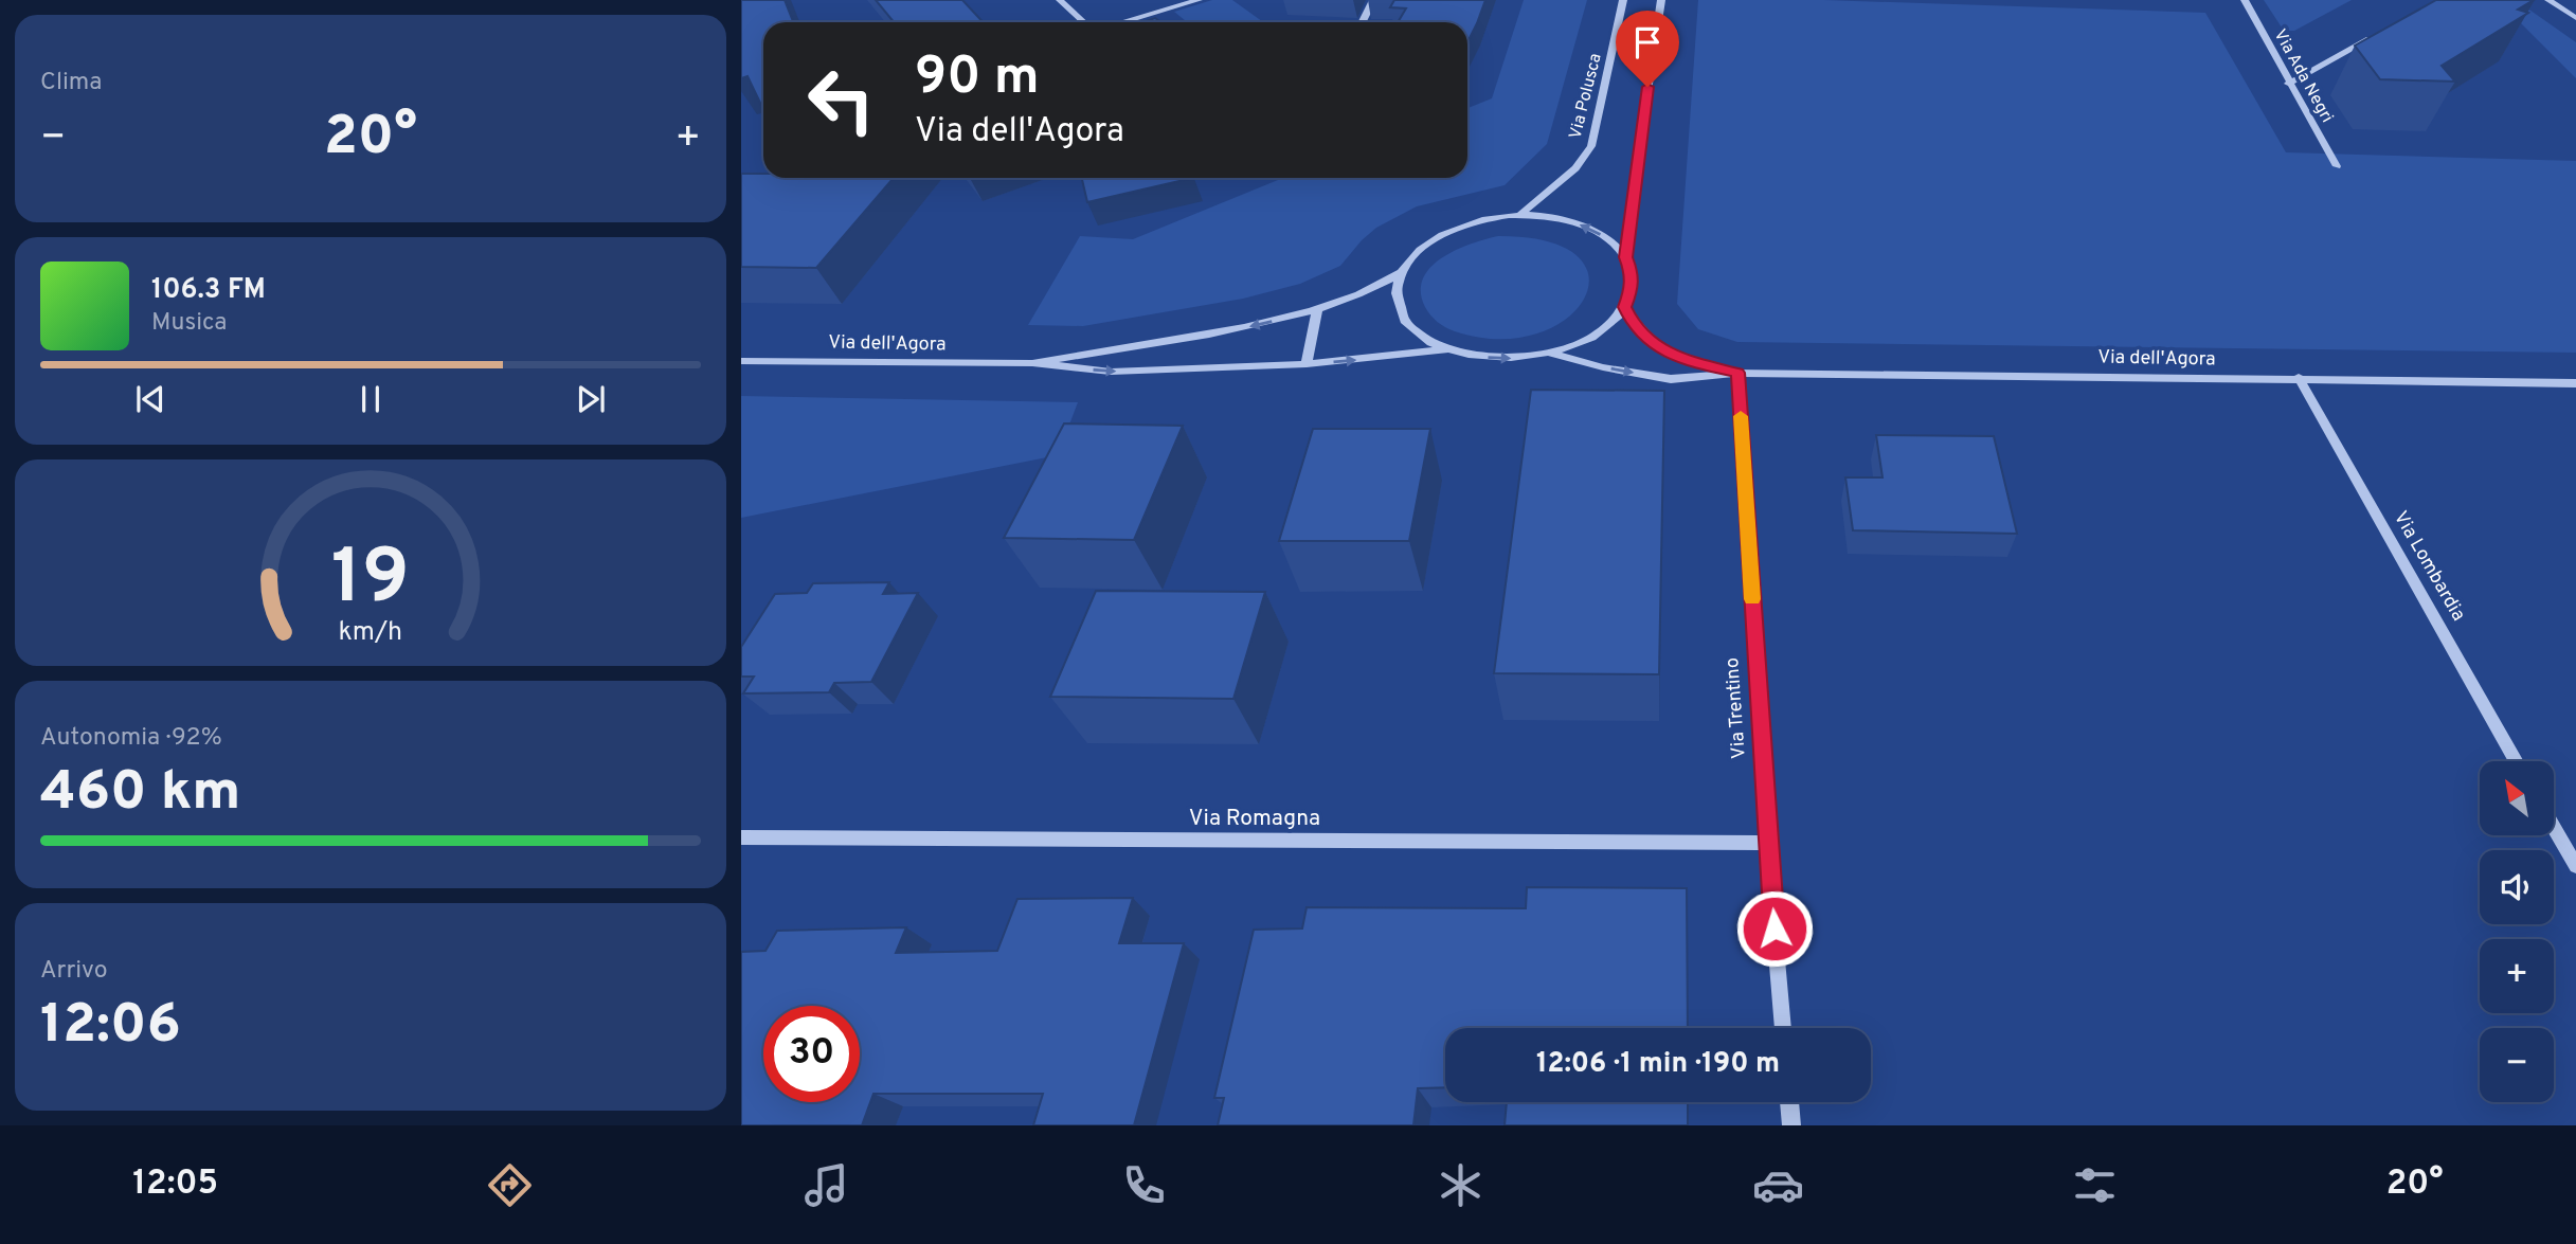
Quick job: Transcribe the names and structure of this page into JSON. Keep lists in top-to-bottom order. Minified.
{"streets":{"street":["Via Ada Negri","Via Polusca","Via dell'Agora","Via Lombardia","Via Trentino","Via Romagna"]},"crossings":[["Via Polusca","Via dell'Agora"],["Via dell'Agora","Via Lombardia"],["Via dell'Agora","Via Trentino"],["Via Trentino","Via Romagna"]],"north":"top left","page":{"tile":["Clima",["Autonomia · 92%","460 km"],["Arrivo","12:06"]],"turn":["90 m","Via dell'Agora"],"heat":["−","20°","+"],"song":["106.3 FM","Musica"],"map_buttons":["+","−"],"limit":"30","trip":"12:06 · 1 min · 190 m","tabs":["12:05","20°"],"gauge":["19","km/h"]}}
